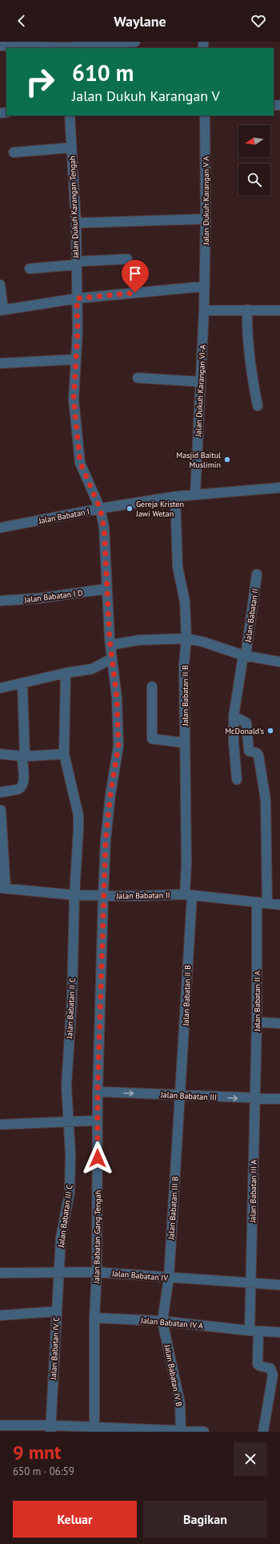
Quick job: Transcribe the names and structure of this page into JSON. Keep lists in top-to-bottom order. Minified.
{"streets":{"street":["Jalan Dukuh Karangan V A","Jalan Dukuh Karangan Tengah","Jalan Dukuh Karangan VI-A","Jalan Babatan I","Jalan Babatan I D","Jalan Babatan II","Jalan Babatan II B","Jalan Babatan II A","Jalan Babatan II C","Jalan Babatan III","Jalan Babatan III A","Jalan Babatan III B","Jalan Babatan III C","Jalan Babatan Gang Tengah","Jalan Babatan IV","Jalan Babatan IV A","Jalan Babatan IV C","Jalan Babatan IV B"]},"crossings":[["Jalan Dukuh Karangan V A","Jalan Dukuh Karangan VI-A"],["Jalan Dukuh Karangan Tengah","Jalan Babatan Gang Tengah"],["Jalan Dukuh Karangan VI-A","Jalan Babatan I"],["Jalan Babatan I","Jalan Babatan II B"],["Jalan Babatan I","Jalan Babatan Gang Tengah"],["Jalan Babatan I D","Jalan Babatan Gang Tengah"],["Jalan Babatan II","Jalan Babatan II B"],["Jalan Babatan II","Jalan Babatan II A"],["Jalan Babatan II","Jalan Babatan II C"],["Jalan Babatan II","Jalan Babatan Gang Tengah"],["Jalan Babatan II B","Jalan Babatan III"],["Jalan Babatan II B","Jalan Babatan III B"],["Jalan Babatan II A","Jalan Babatan III"],["Jalan Babatan II A","Jalan Babatan III A"],["Jalan Babatan II C","Jalan Babatan III C"],["Jalan Babatan III","Jalan Babatan III A"],["Jalan Babatan III","Jalan Babatan III B"],["Jalan Babatan III","Jalan Babatan Gang Tengah"],["Jalan Babatan III A","Jalan Babatan IV"],["Jalan Babatan III B","Jalan Babatan IV"],["Jalan Babatan III B","Jalan Babatan IV A"],["Jalan Babatan III B","Jalan Babatan IV B"],["Jalan Babatan III C","Jalan Babatan IV"],["Jalan Babatan III C","Jalan Babatan IV C"],["Jalan Babatan Gang Tengah","Jalan Babatan IV"],["Jalan Babatan Gang Tengah","Jalan Babatan IV A"],["Jalan Babatan IV","Jalan Babatan IV C"],["Jalan Babatan IV A","Jalan Babatan IV B"]],"one_way":["Jalan Babatan III"],"places":["Masjid Baitul Muslimin","Gereja Kristen Jawi Wetan","McDonald's"],"north":"left","page":{"header":"Waylane","turn":["610 m","Jalan Dukuh Karangan V"],"heading":["9 mnt","650 m · 06:59"],"buttons":["Keluar","Bagikan"]}}
